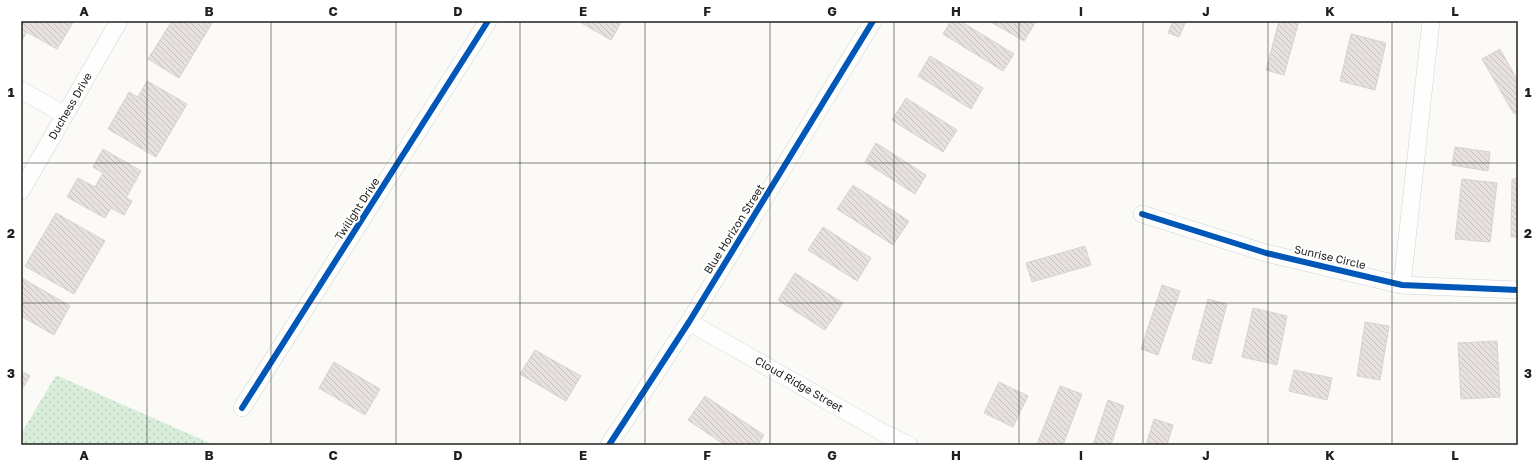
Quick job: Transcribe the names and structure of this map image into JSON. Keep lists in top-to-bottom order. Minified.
{"streets":{"street":["Duchess Drive","Twilight Drive","Blue Horizon Street","Sunrise Circle","Cloud Ridge Street"]},"crossings":[["Blue Horizon Street","Cloud Ridge Street"]],"grid":{"columns":["A","B","C","D","E","F","G","H","I","J","K","L"],"rows":["1","2","3"]}}
